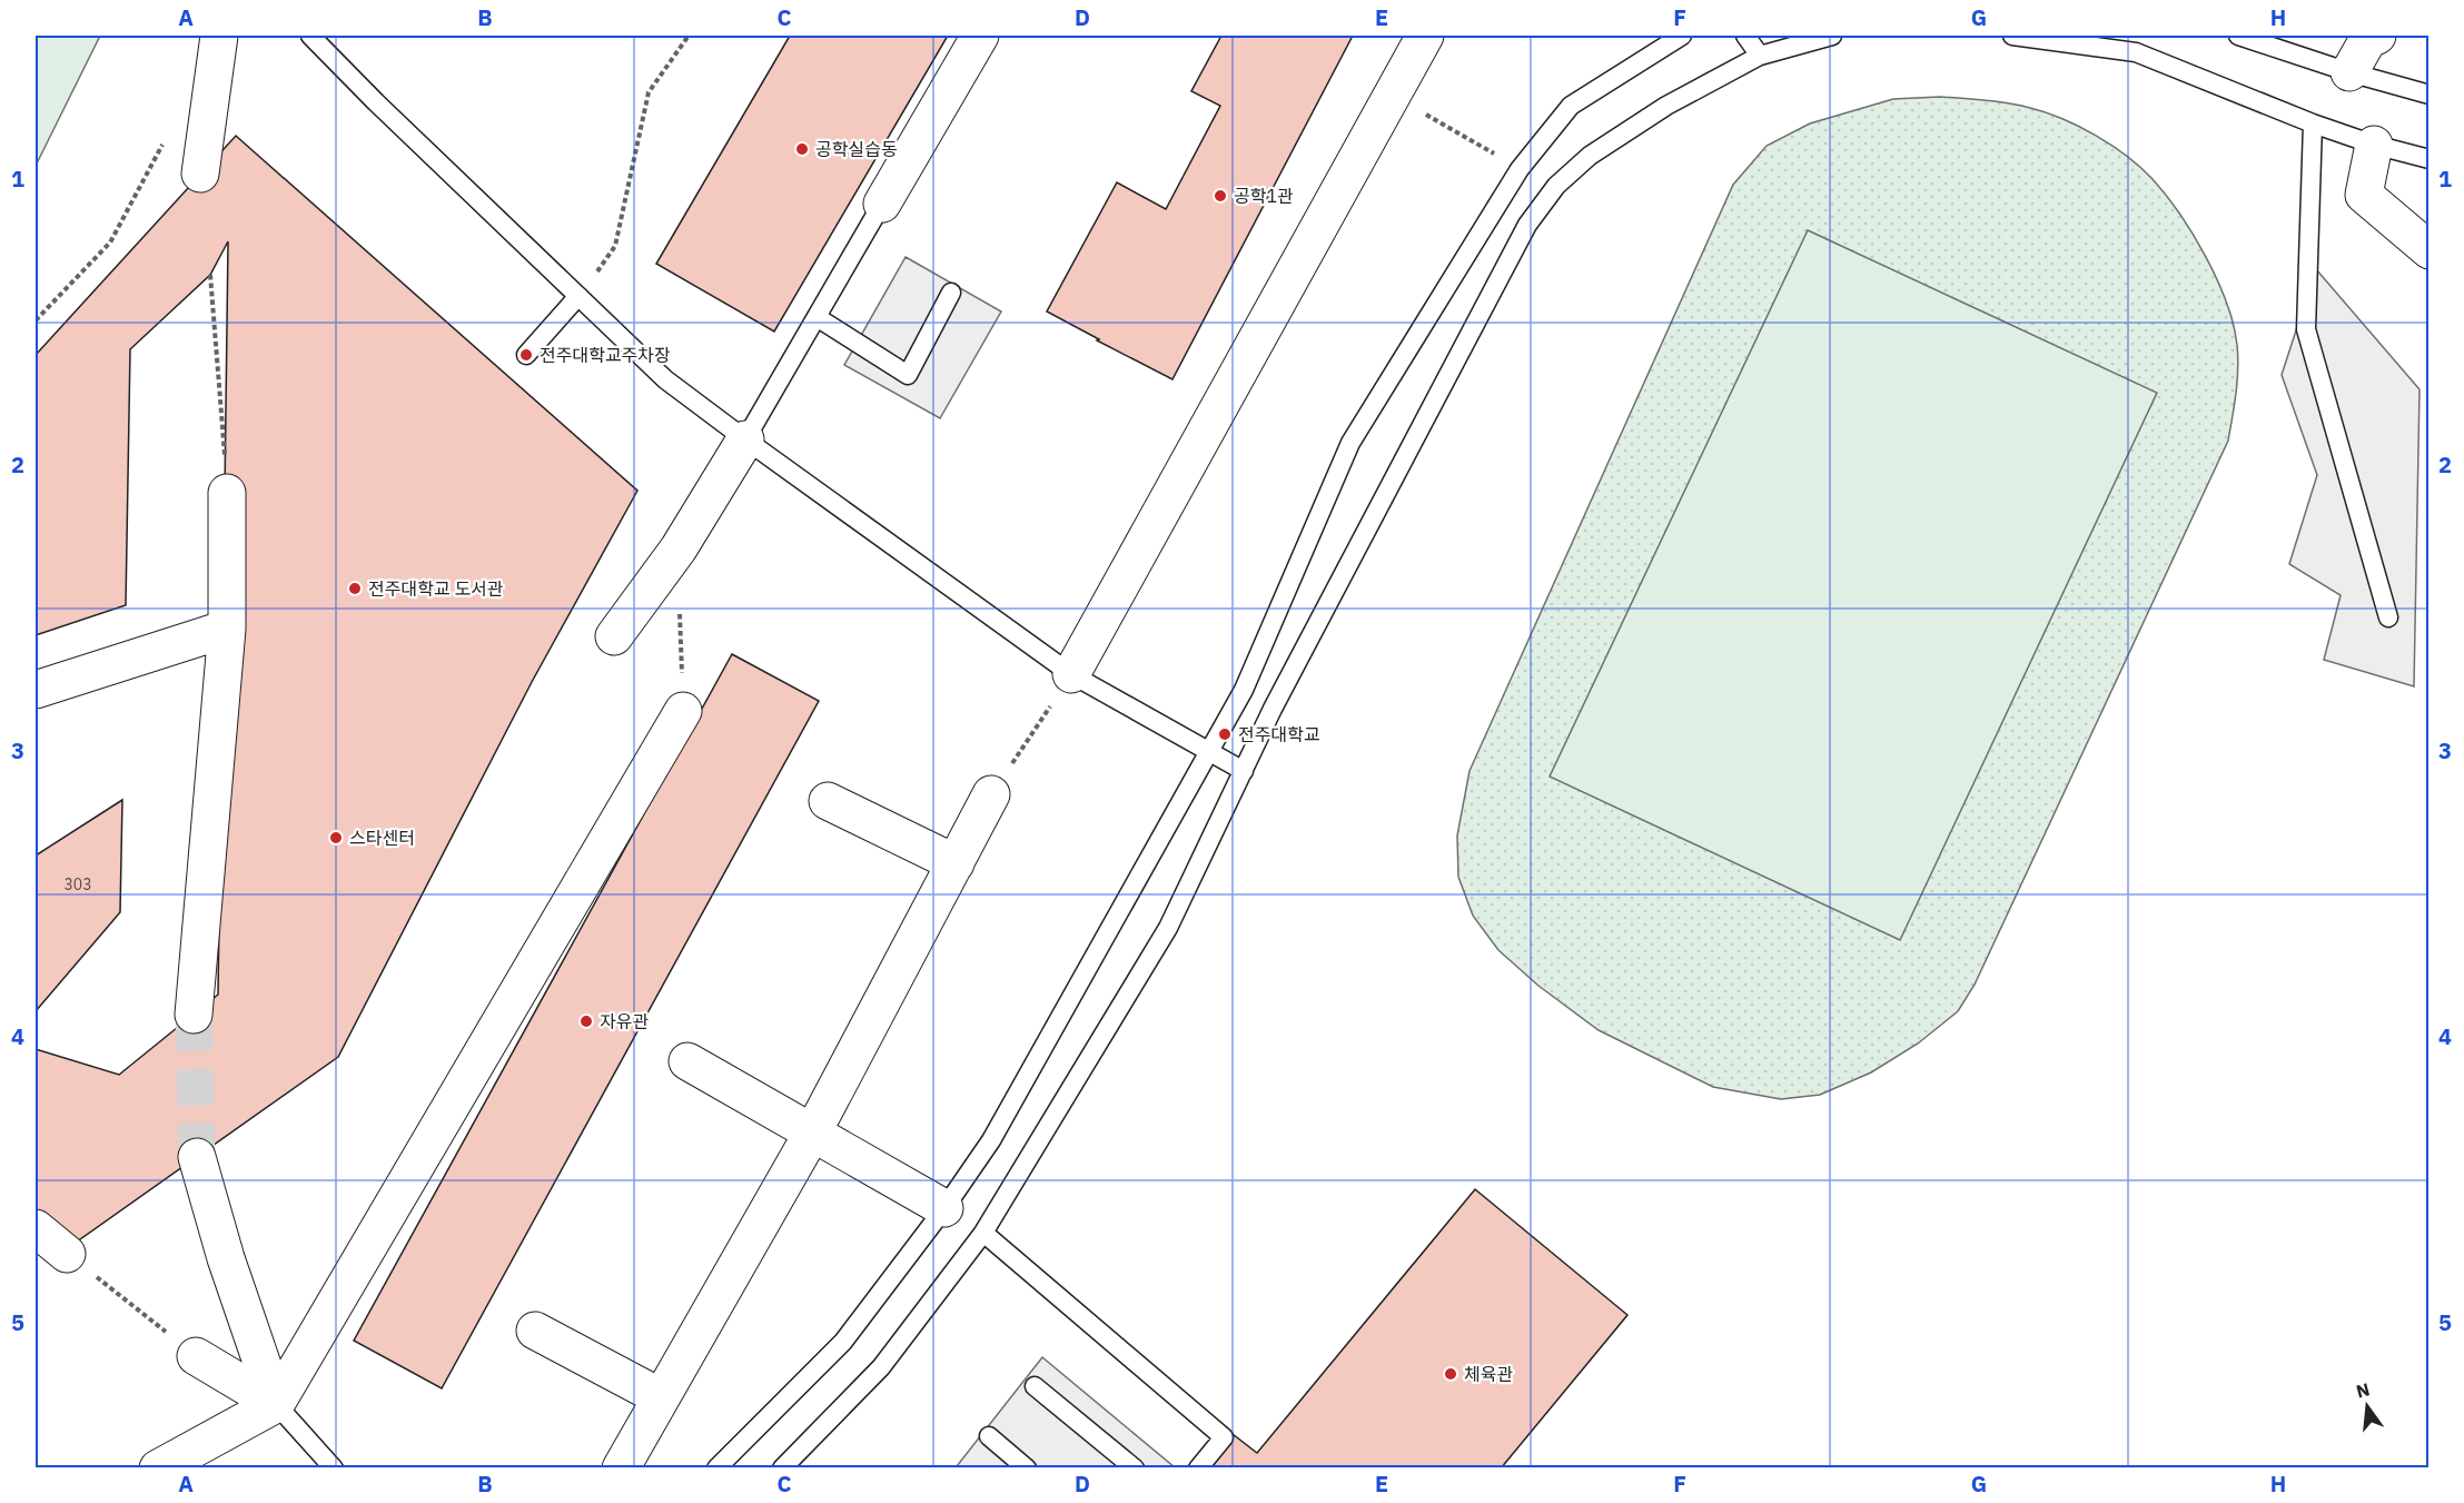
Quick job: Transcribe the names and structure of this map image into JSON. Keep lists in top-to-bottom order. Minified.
{"places":["공학실습동","공학1관","전주대학교주차장","전주대학교 도서관","전주대학교","스타센터","자유관","체육관"],"house_numbers":["303"],"north":"top","grid":{"columns":["A","B","C","D","E","F","G","H"],"rows":["1","2","3","4","5"]}}
